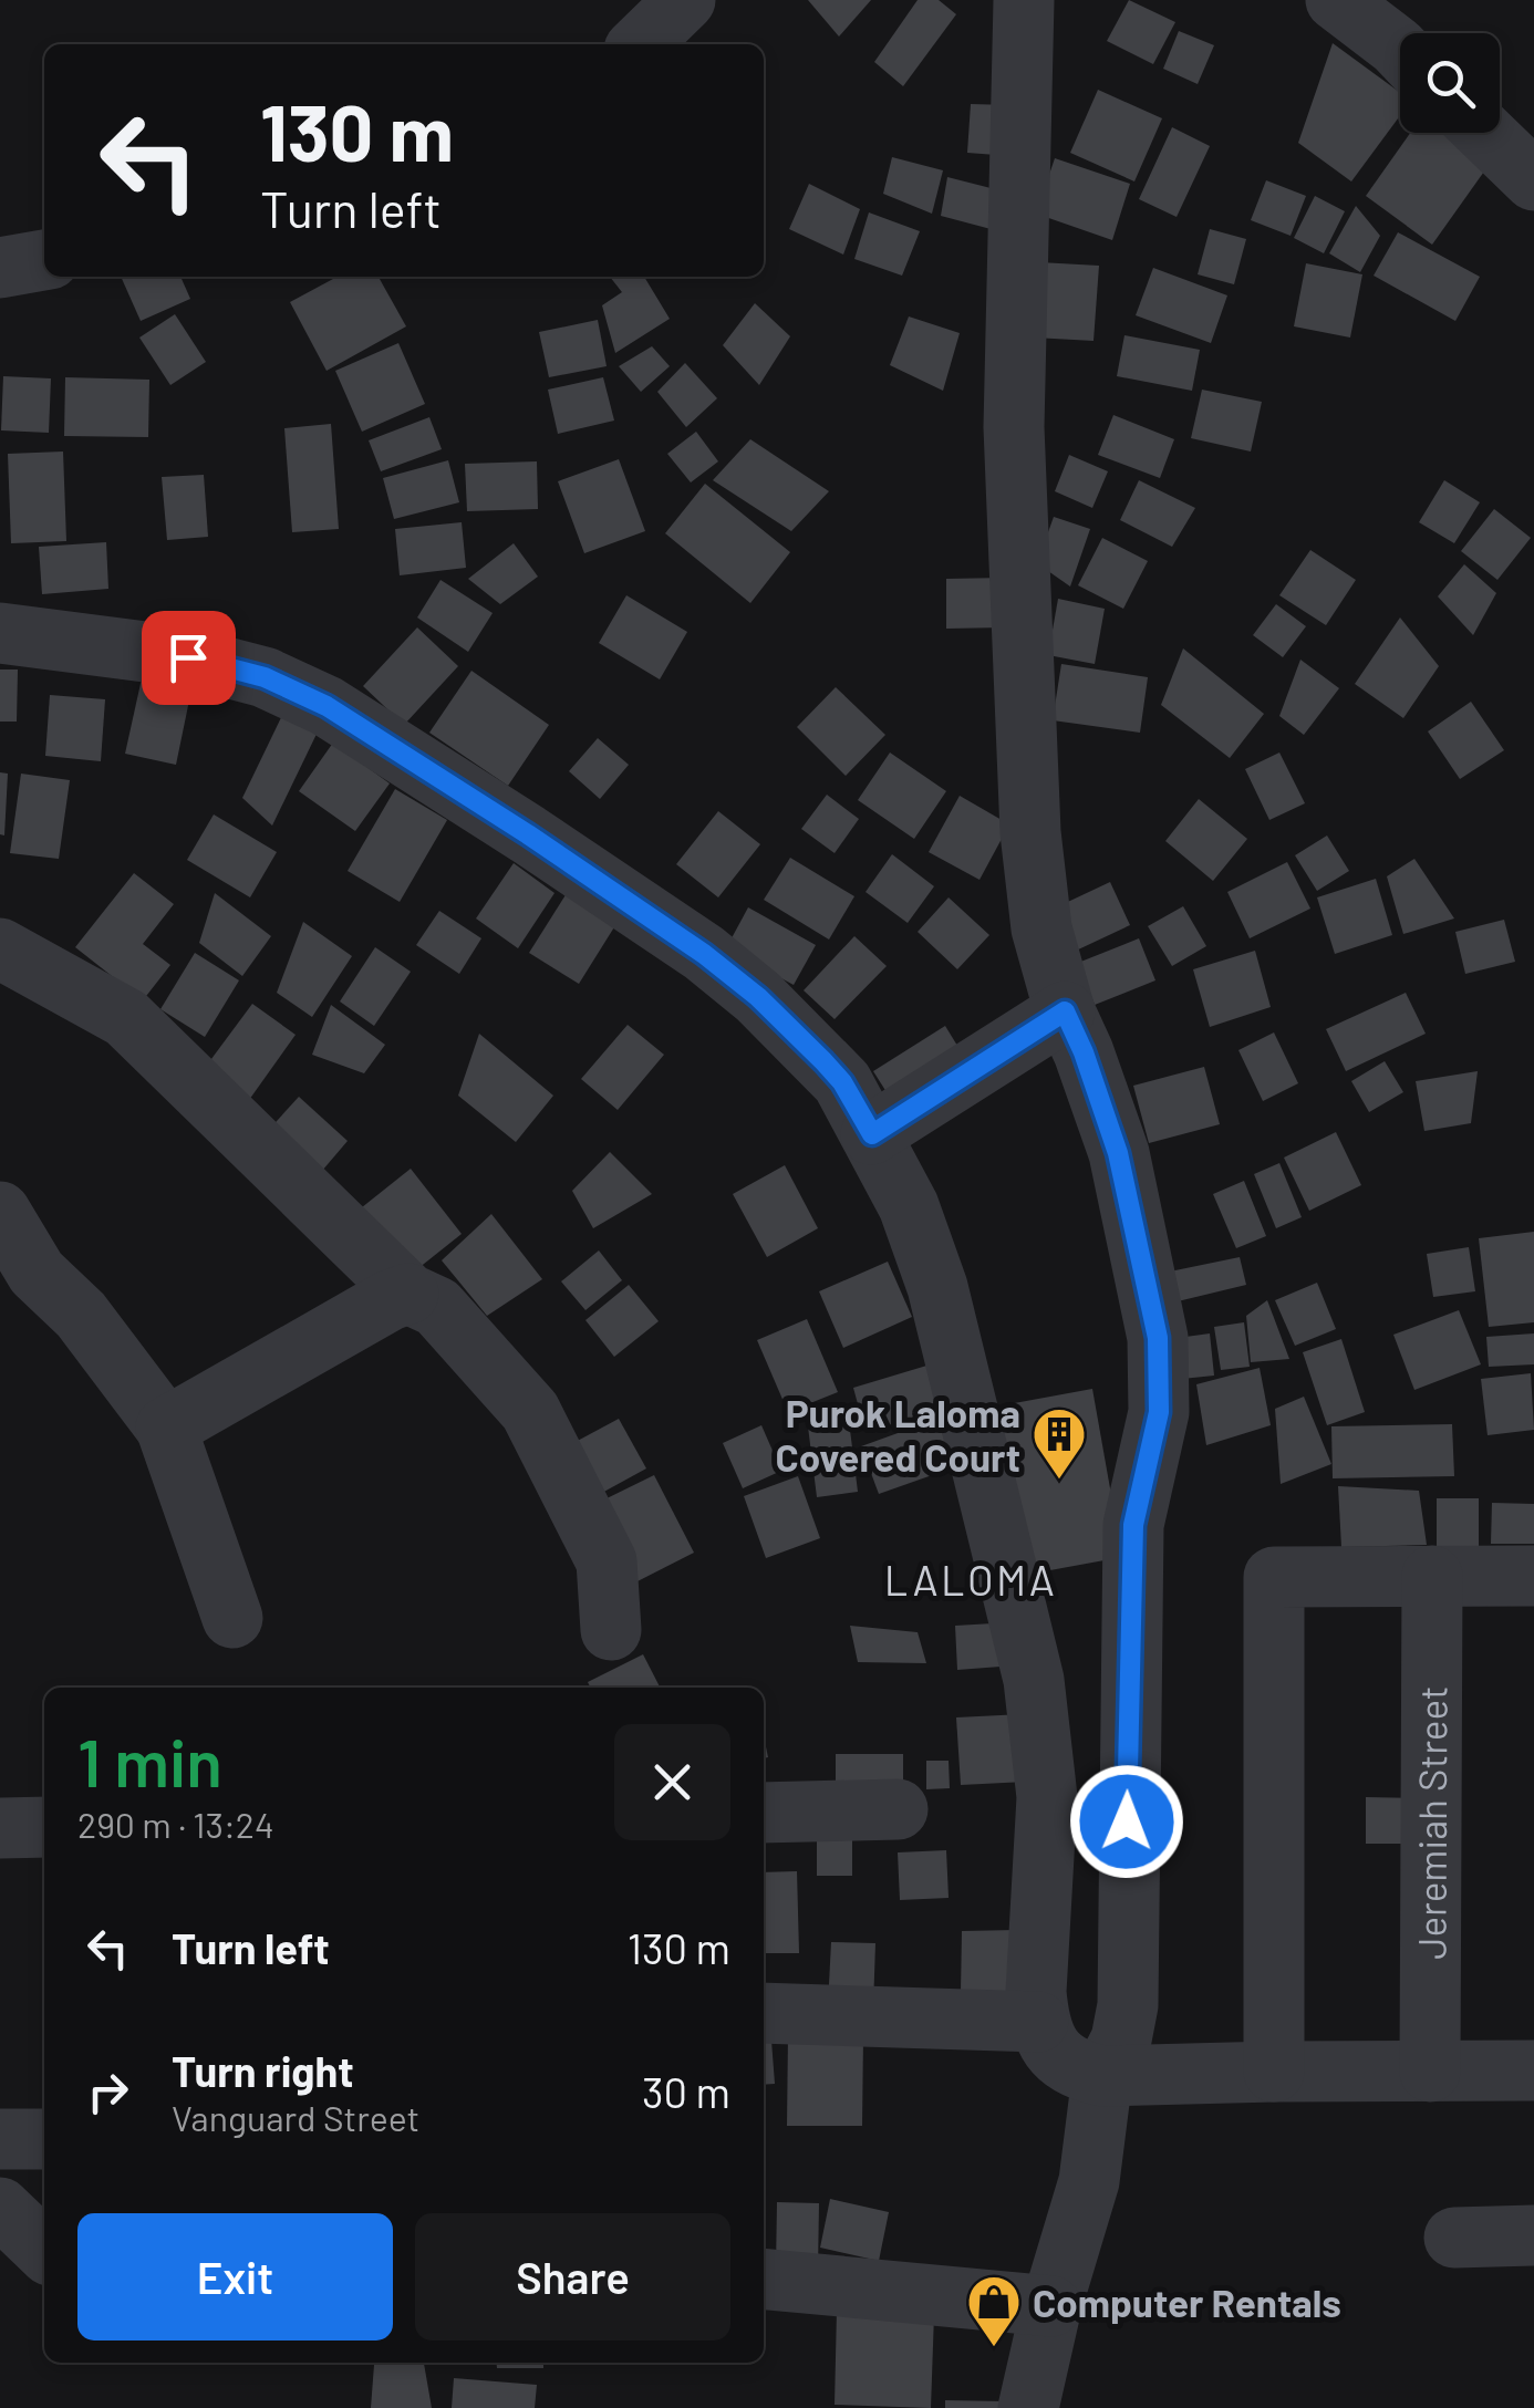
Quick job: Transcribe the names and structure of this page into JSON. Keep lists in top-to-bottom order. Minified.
{"streets":{"street":["Jeremiah Street"]},"districts":["LALOMA"],"places":{"building":["Purok Laloma Covered Court"],"shop":["Computer Rentals"]},"page":{"turn":["130 m","Turn left"],"heading":["1 min","290 m · 13:24"],"list":[{"name":"Turn left","value":"130 m"},{"name":"Turn right","note":"Vanguard Street","value":"30 m"}],"buttons":["Exit","Share"]}}
